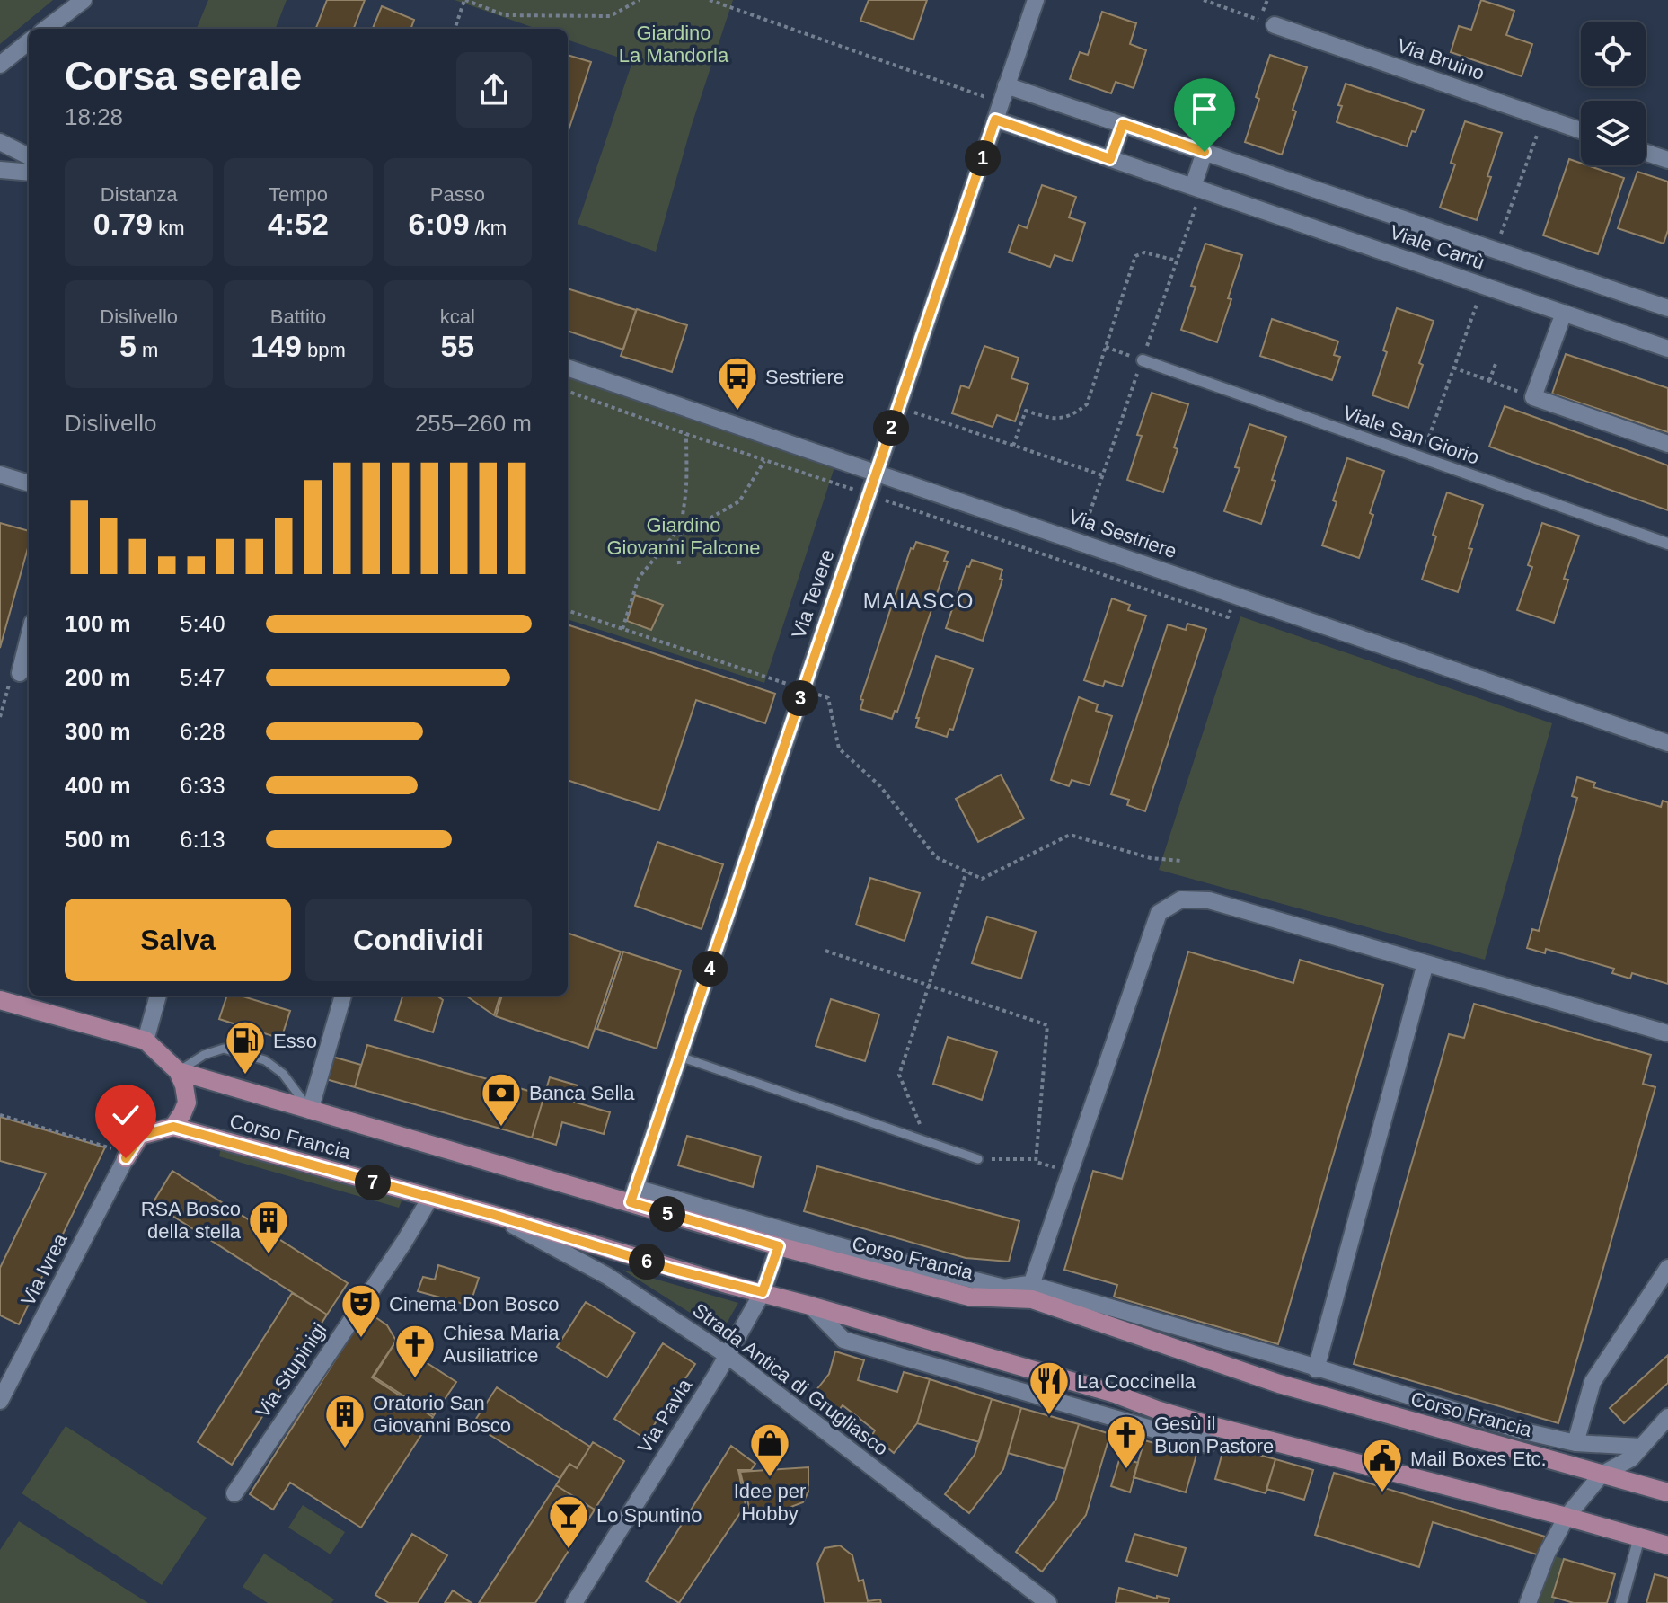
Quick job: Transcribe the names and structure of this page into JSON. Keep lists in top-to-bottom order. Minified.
{"streets":{"main road":["Corso Francia"],"street":["Via Bruino","Viale Carrù","Viale San Giorio","Via Sestriere","Via Tevere","Via Ivrea","Via Stupinigi","Strada Antica di Grugliasco","Via Pavia"]},"crossings":[["Viale Carrù","Via Tevere"],["Via Sestriere","Via Tevere"],["Via Tevere","Corso Francia"],["Corso Francia","Via Stupinigi"],["Corso Francia","Strada Antica di Grugliasco"],["Corso Francia","Via Pavia"],["Strada Antica di Grugliasco","Via Pavia"]],"districts":["MAIASCO"],"parks":["Giardino La Mandorla","Giardino Giovanni Falcone"],"places":{"bus stop":["Sestriere"],"fuel station":["Esso"],"bank":["Banca Sella"],"building":["RSA Bosco della stella","Oratorio San Giovanni Bosco"],"theatre":["Cinema Don Bosco"],"church":["Chiesa Maria Ausiliatrice","Gesù il Buon Pastore"],"restaurant":["La Coccinella"],"shop":["Idee per Hobby"],"public building":["Mail Boxes Etc."],"bar":["Lo Spuntino"]},"page":{"heading":["Corsa serale","18:28"],"pins":["1","2","3","4","7","5","6"],"stats":[["Distanza","0.79 km"],["Tempo","4:52"],["Passo","6:09 /km"],["Dislivello","5 m"],["Battito","149 bpm"],["kcal","55"]],"chart":["Dislivello","255–260 m"],"list":[{"name":"100 m","note":"5:40"},{"name":"200 m","note":"5:47"},{"name":"300 m","note":"6:28"},{"name":"400 m","note":"6:33"},{"name":"500 m","note":"6:13"}],"buttons":["Salva","Condividi"]}}
